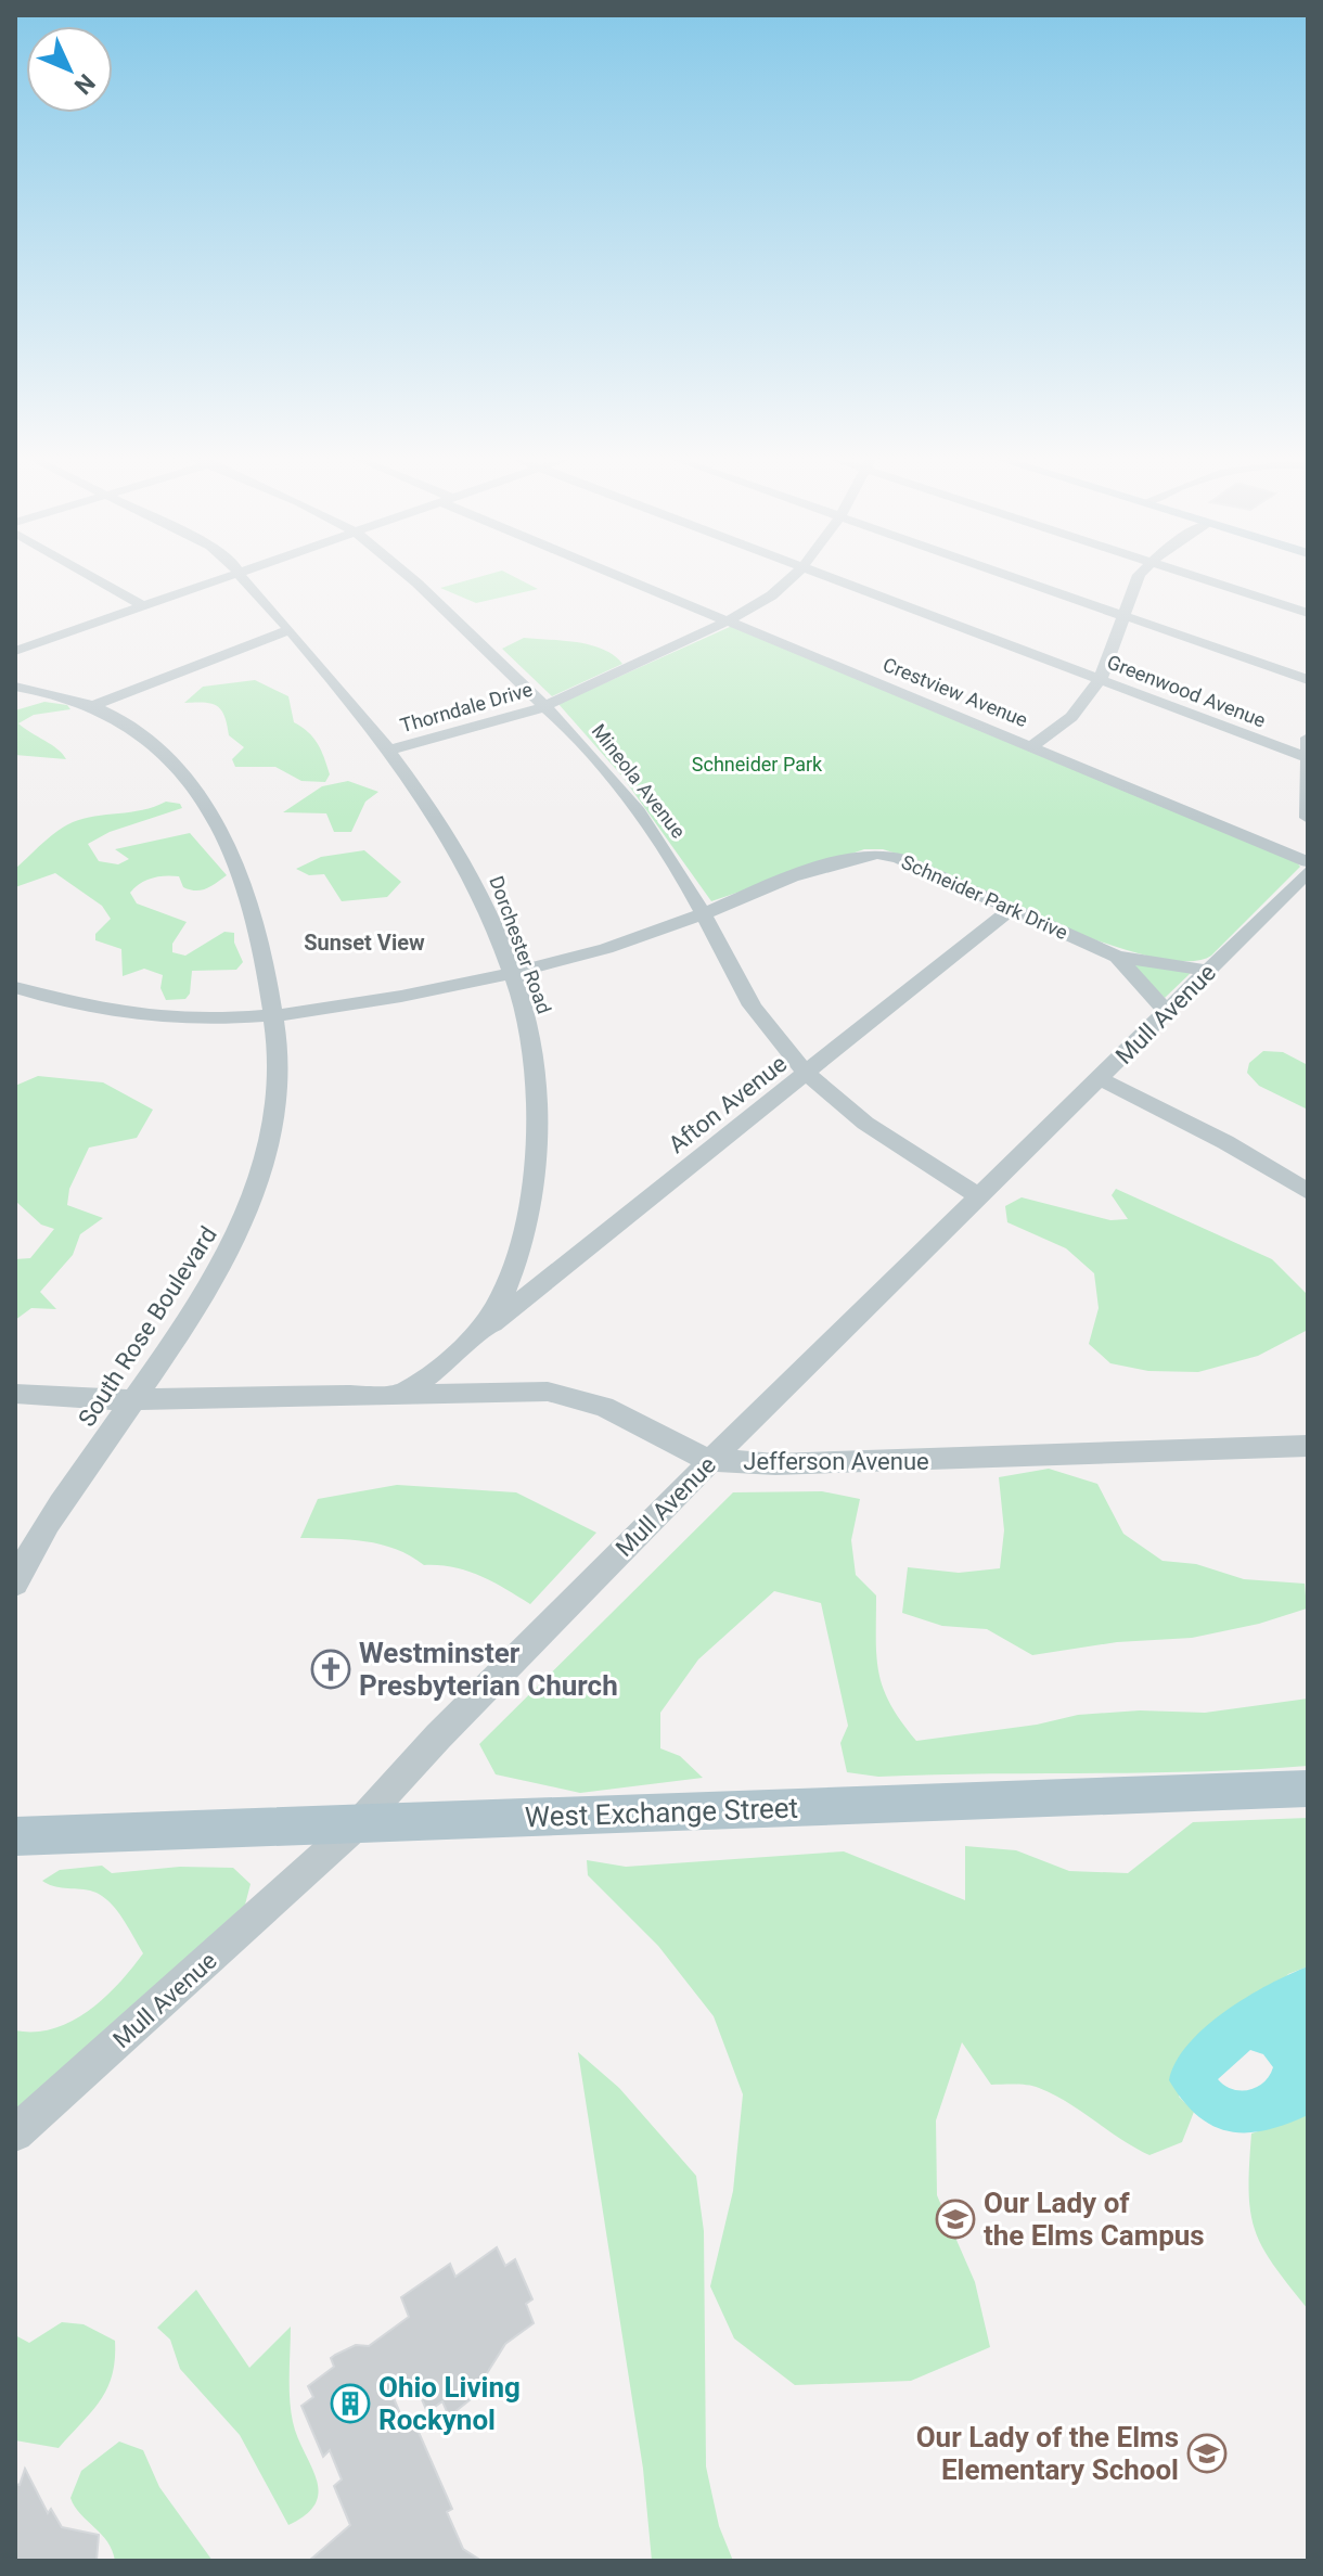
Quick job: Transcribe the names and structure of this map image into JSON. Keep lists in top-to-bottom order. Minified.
{"streets":{"main road":["West Exchange Street"],"street":["Greenwood Avenue","Crestview Avenue","Thorndale Drive","Mineola Avenue","Schneider Park Drive","Dorchester Road","Mull Avenue","Afton Avenue","South Rose Boulevard","Jefferson Avenue"]},"crossings":[["Crestview Avenue","Thorndale Drive"],["Thorndale Drive","Mineola Avenue"],["Thorndale Drive","Dorchester Road"],["Mineola Avenue","Schneider Park Drive"],["Mineola Avenue","Mull Avenue"],["Mineola Avenue","Afton Avenue"],["Schneider Park Drive","Dorchester Road"],["Schneider Park Drive","Mull Avenue"],["Schneider Park Drive","Afton Avenue"],["Schneider Park Drive","South Rose Boulevard"],["Dorchester Road","Afton Avenue"],["Dorchester Road","Jefferson Avenue"],["Mull Avenue","Jefferson Avenue"],["Mull Avenue","West Exchange Street"],["South Rose Boulevard","Jefferson Avenue"]],"districts":["Sunset View"],"parks":["Schneider Park"],"places":{"church":["Westminster Presbyterian Church"],"school or university":["Our Lady of the Elms Campus","Our Lady of the Elms Elementary School"],"building":["Ohio Living Rockynol"]},"north":"bottom right"}
